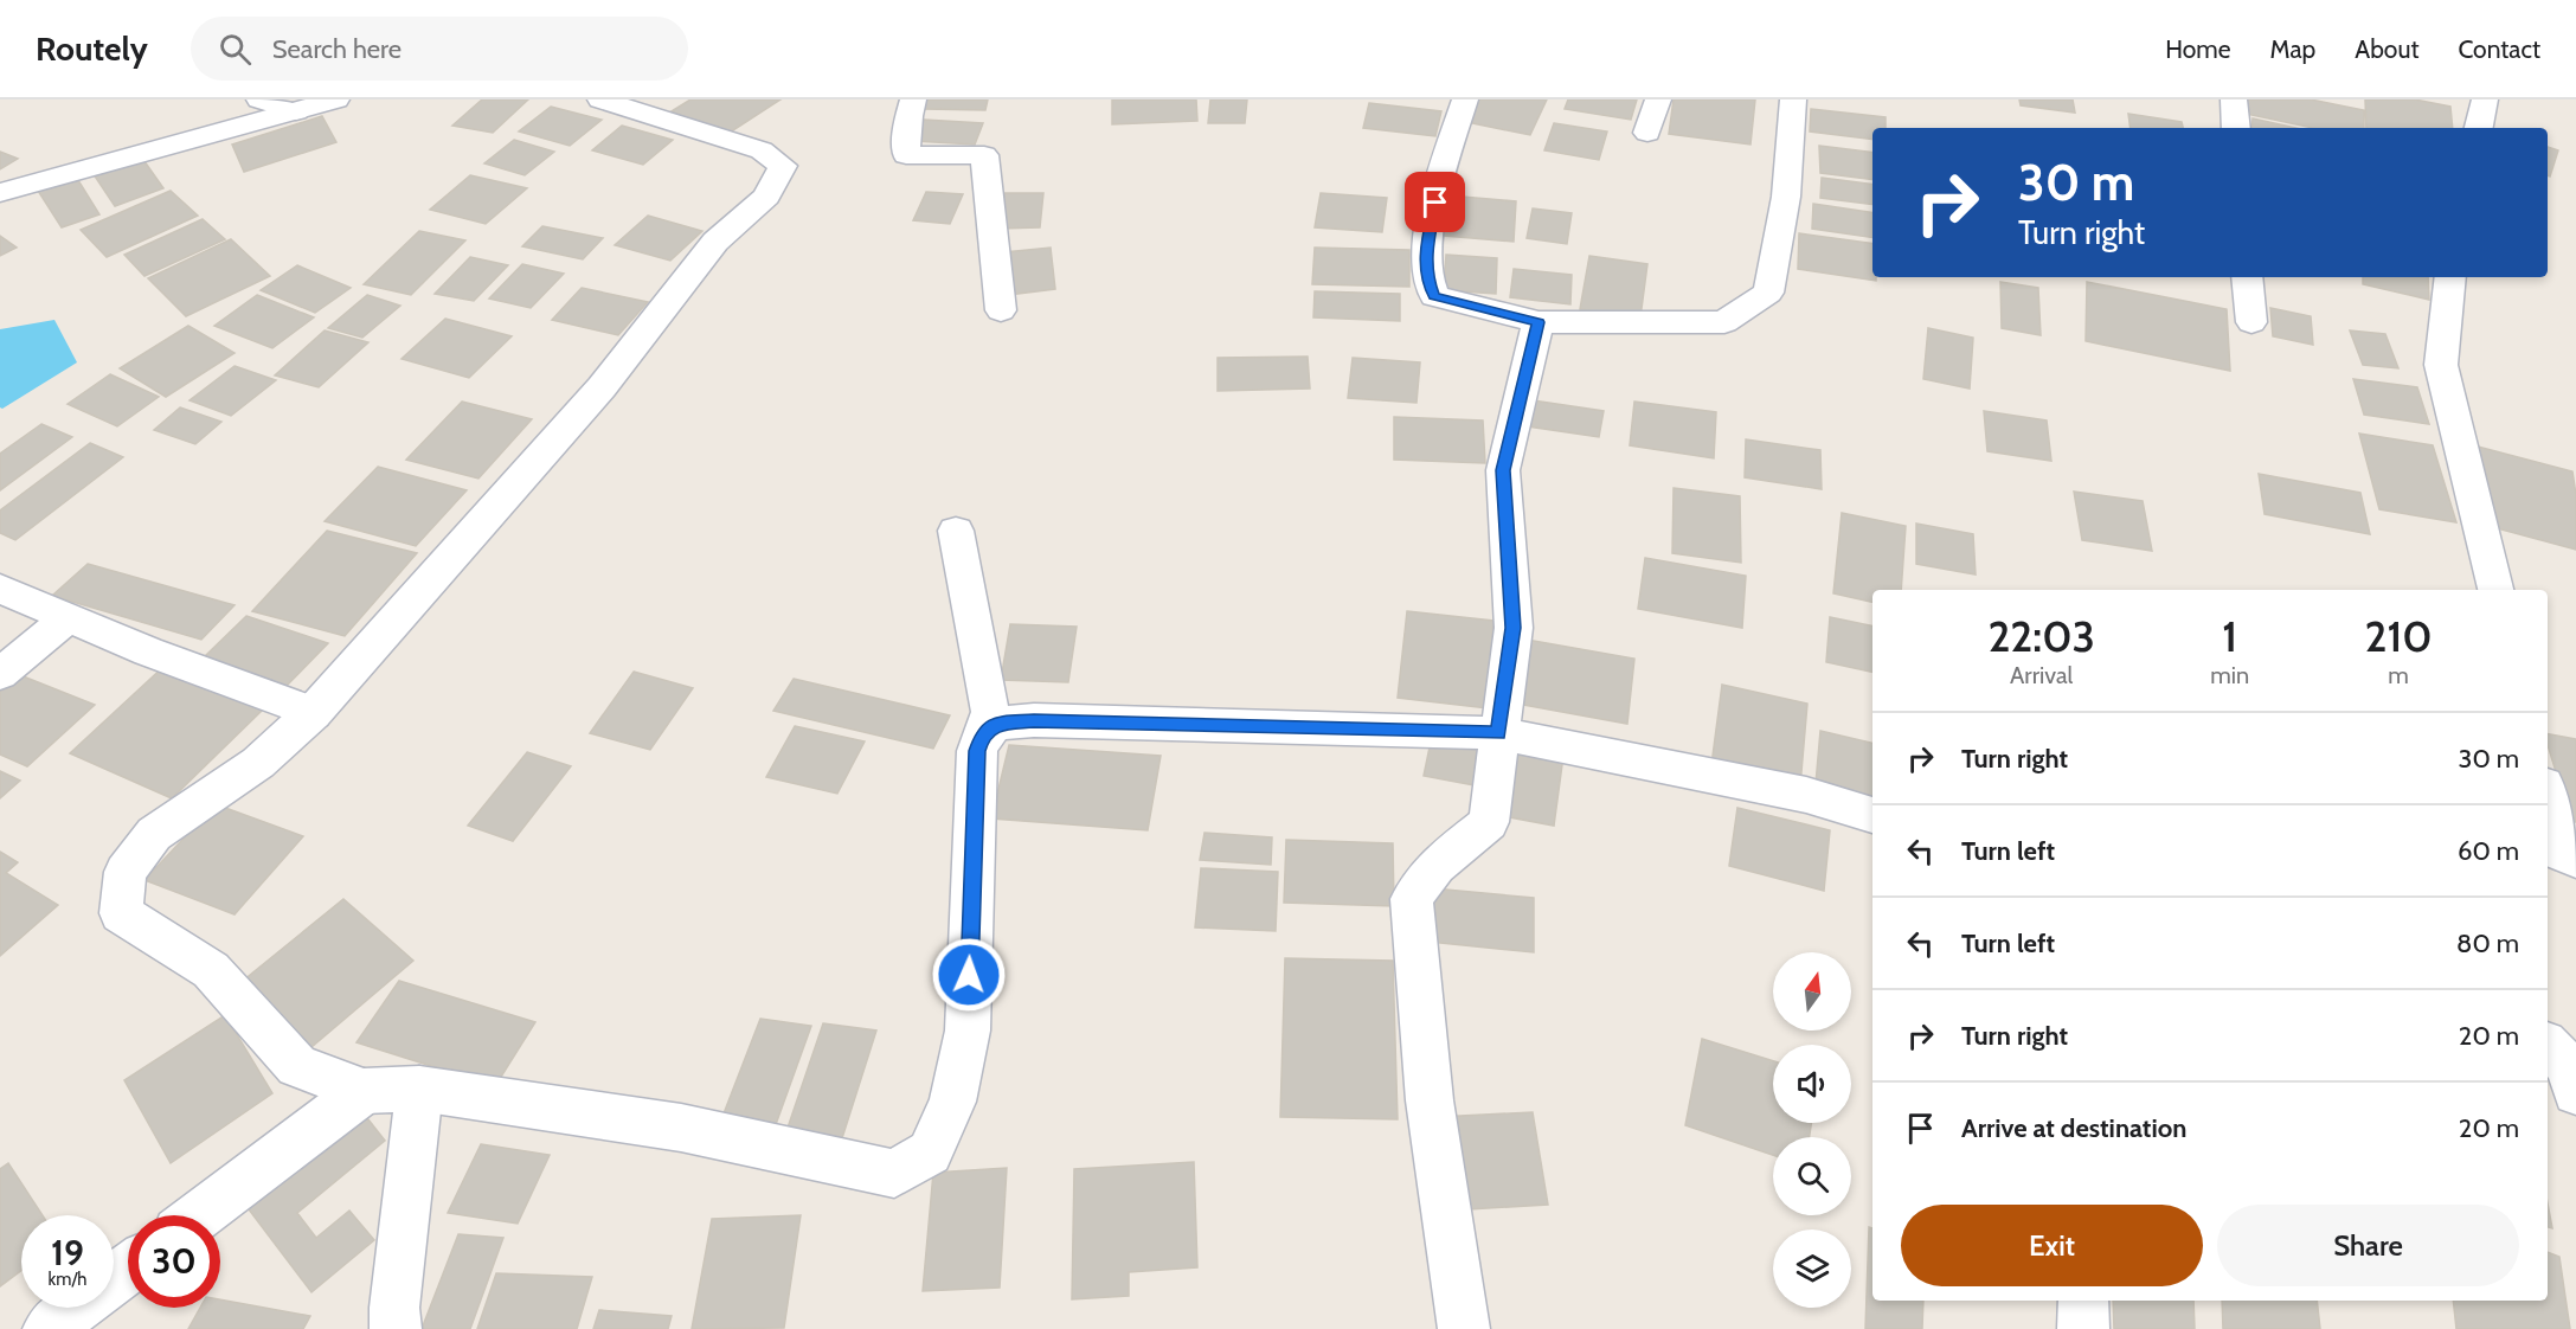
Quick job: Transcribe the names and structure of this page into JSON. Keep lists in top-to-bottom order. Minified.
{"north":"top","page":{"header":"Routely","search":"Search here","nav":["Home","Map","About","Contact"],"turn":["30 m","Turn right"],"eta":["22:03","Arrival","1","min","210","m"],"list":[{"name":"Turn right","value":"30 m"},{"name":"Turn left","value":"60 m"},{"name":"Turn left","value":"80 m"},{"name":"Turn right","value":"20 m"},{"name":"Arrive at destination","value":"20 m"}],"buttons":["Exit","Share"],"speed":"19 km/h","limit":"30"}}
